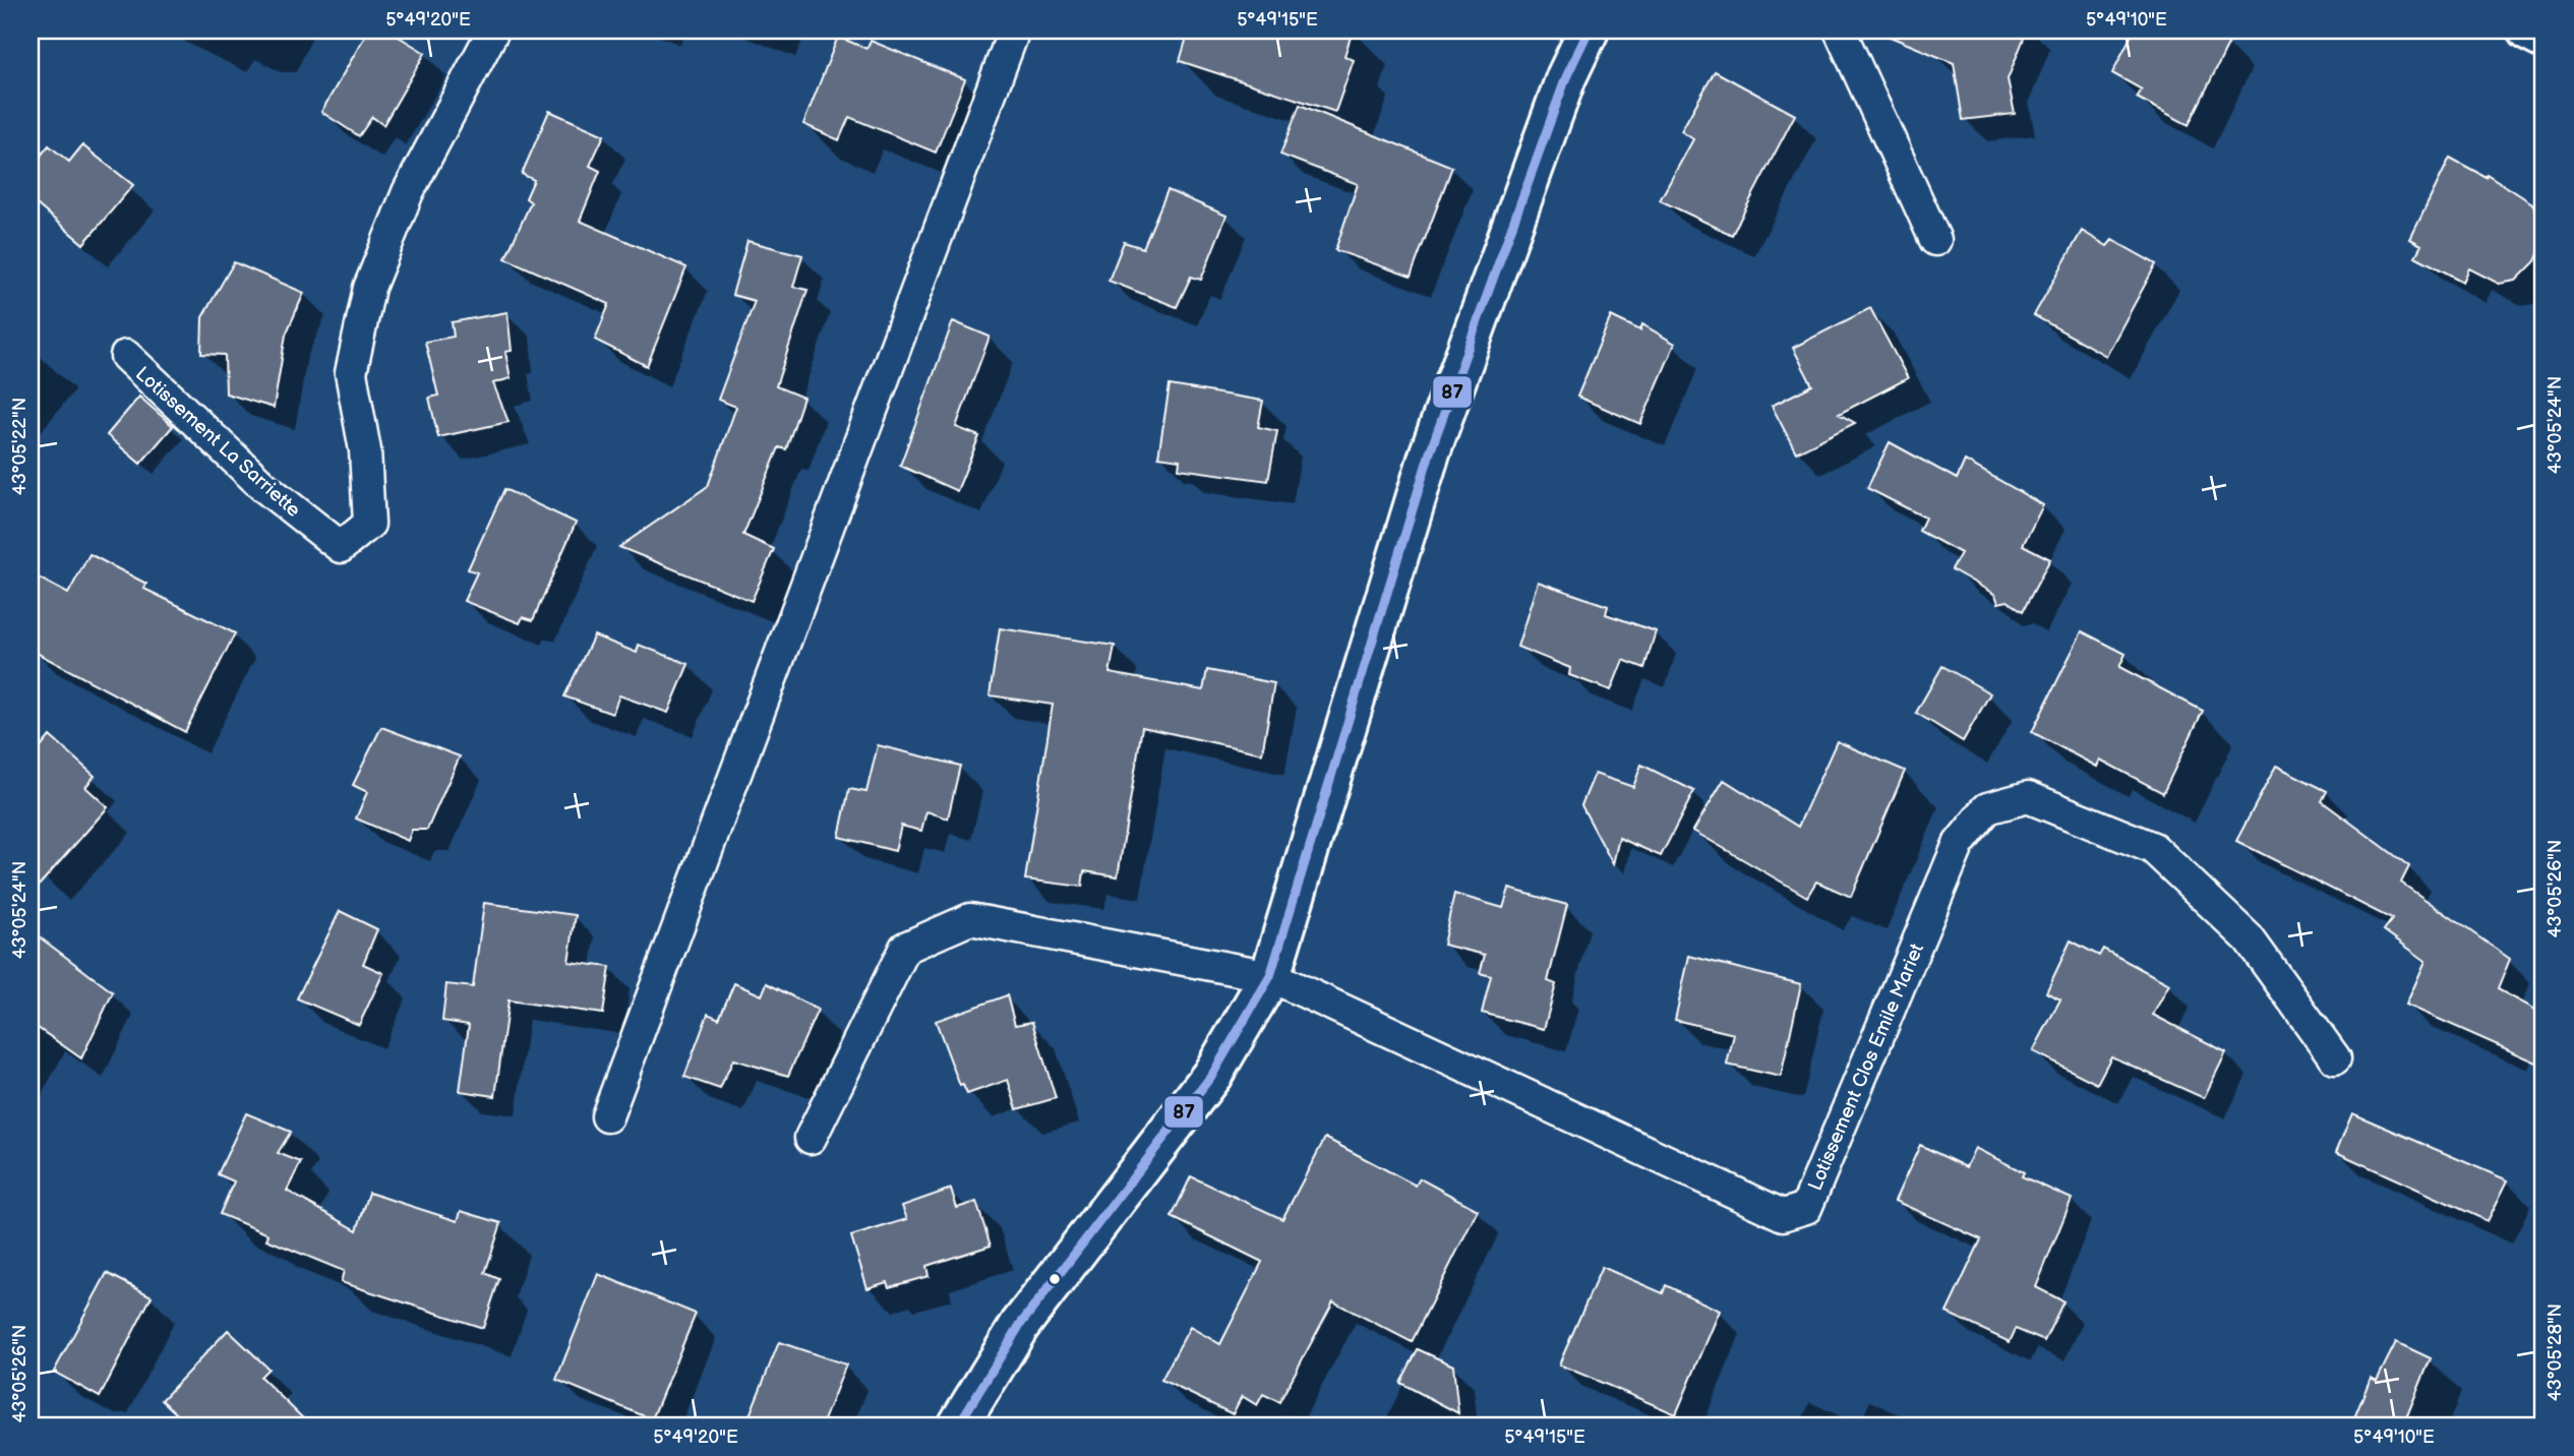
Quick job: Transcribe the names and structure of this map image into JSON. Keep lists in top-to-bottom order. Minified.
{"streets":{"lane":["Lotissement La Sarriette","Lotissement Clos Emile Mariet"]},"lines":["transit line 87"],"coordinates":["5°49'20\"E","5°49'15\"E","5°49'10\"E","43°05'24\"N","43°05'22\"N","43°05'26\"N","43°05'28\"N"]}
